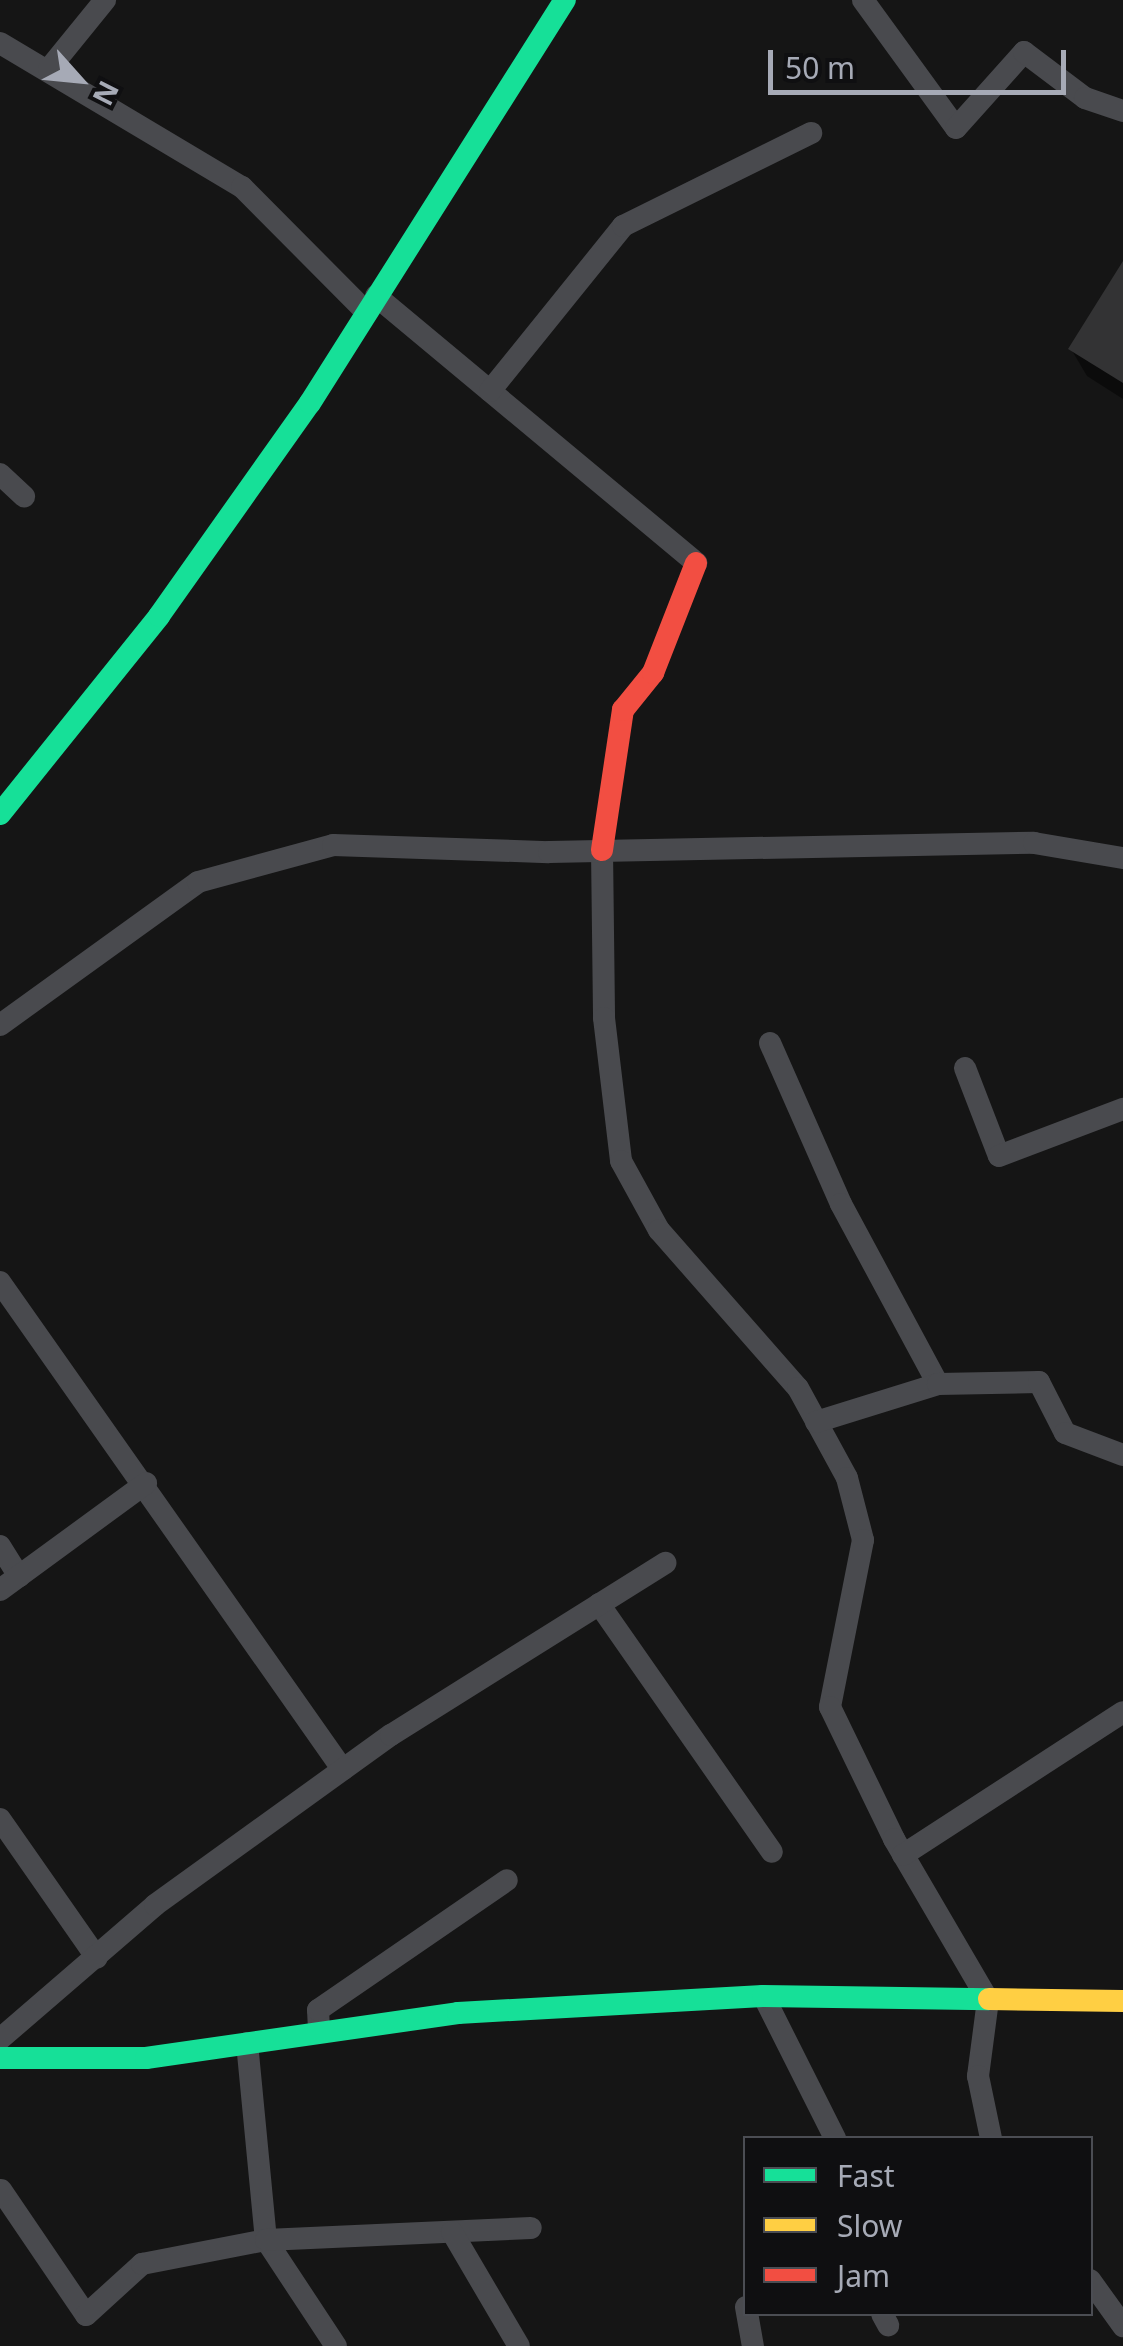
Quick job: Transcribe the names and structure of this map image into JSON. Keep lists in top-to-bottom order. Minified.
{"legend":["Fast","Slow","Jam"],"scale_bar":"50 m","north":"bottom right"}
